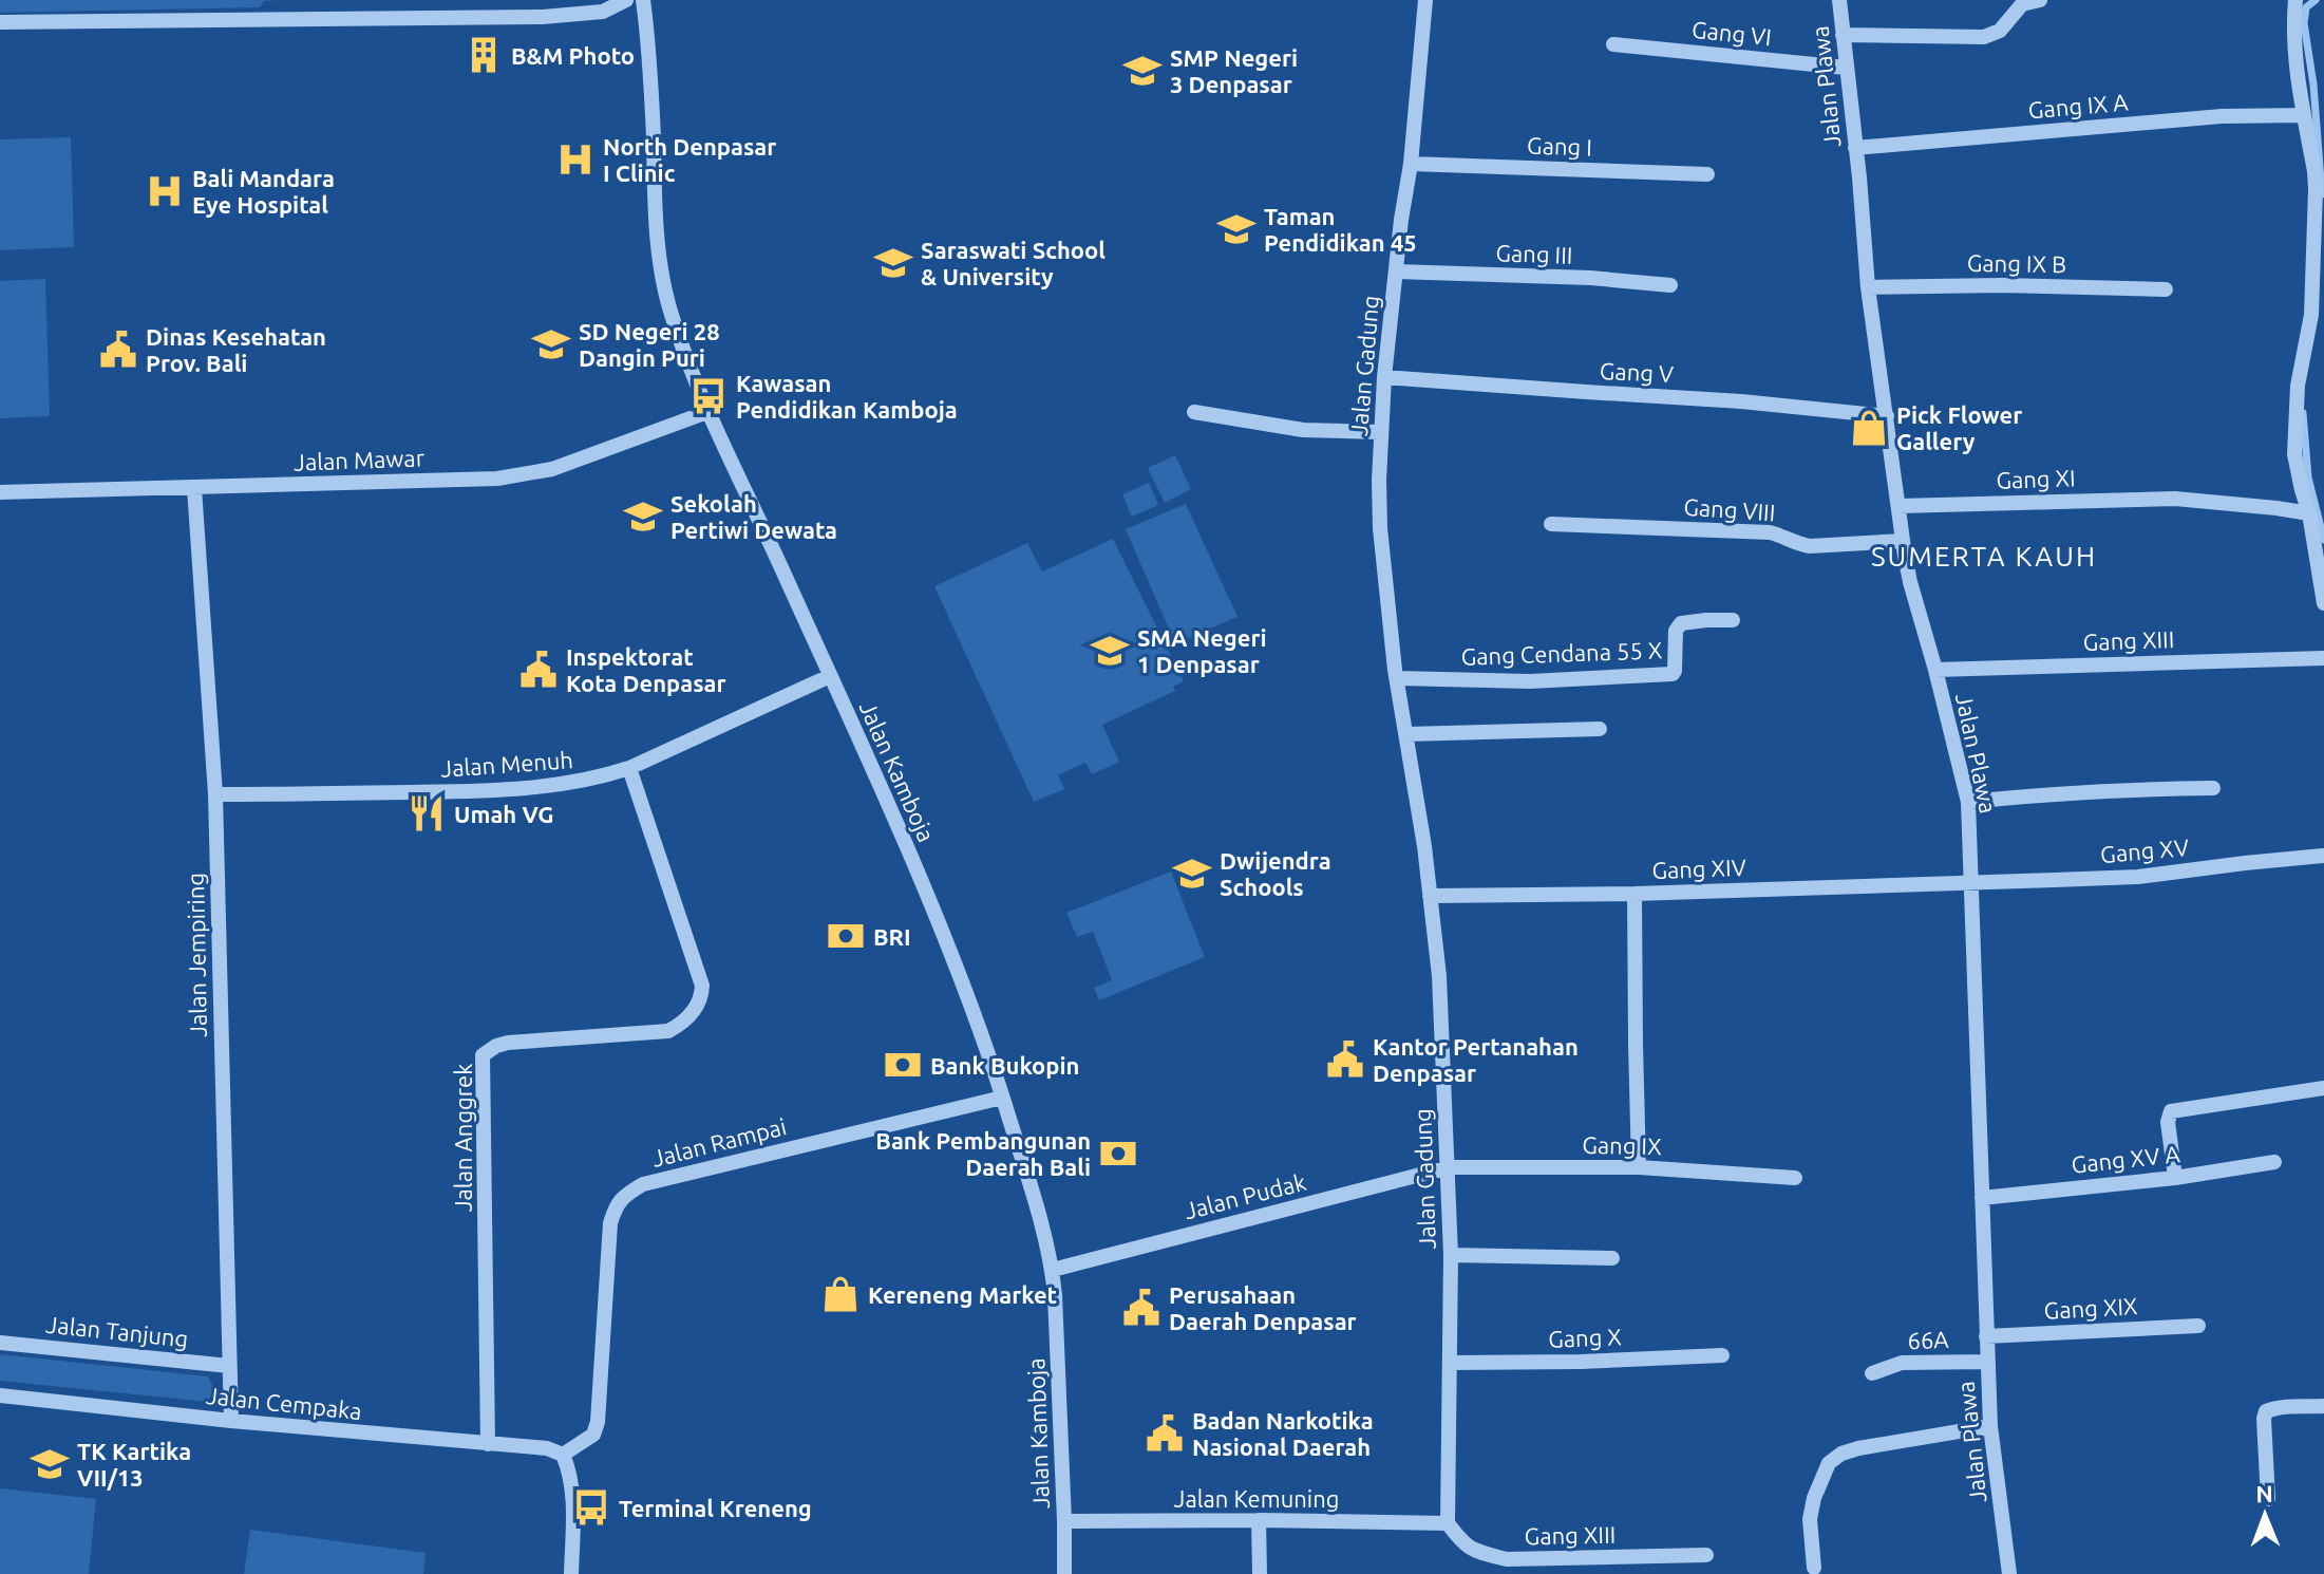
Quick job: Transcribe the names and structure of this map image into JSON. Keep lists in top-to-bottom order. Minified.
{"streets":{"street":["Gang VI","Jalan Plawa","Gang IX A","Gang I","Gang III","Gang IX B","Jalan Gadung","Gang V","Jalan Mawar","Gang XI","Gang VIII","Gang XIII","Gang Cendana 55 X","Jalan Menuh","Jalan Kamboja","Gang XV","Gang XIV","Jalan Jempiring","Jalan Anggrek","Jalan Rampai","Gang IX","Gang XV A","Jalan Pudak","Gang XIX","Jalan Tanjung","Gang X","66A","Jalan Cempaka","Jalan Kemuning"]},"crossings":[["Gang VI","Jalan Plawa"],["Jalan Plawa","Gang IX A"],["Jalan Plawa","Gang IX B"],["Jalan Plawa","Gang V"],["Jalan Plawa","Gang XI"],["Jalan Plawa","Gang VIII"],["Jalan Plawa","Gang XIII"],["Jalan Plawa","Gang XV"],["Jalan Plawa","Gang XIV"],["Jalan Plawa","Gang XV A"],["Jalan Plawa","Gang XIX"],["Jalan Plawa","66A"],["Gang I","Jalan Gadung"],["Gang III","Jalan Gadung"],["Jalan Gadung","Gang V"],["Jalan Gadung","Gang XIII"],["Jalan Gadung","Gang Cendana 55 X"],["Jalan Gadung","Gang XIV"],["Jalan Gadung","Gang IX"],["Jalan Gadung","Jalan Pudak"],["Jalan Gadung","Gang X"],["Jalan Gadung","Jalan Kemuning"],["Jalan Mawar","Jalan Kamboja"],["Jalan Mawar","Jalan Jempiring"],["Gang XIII","Jalan Kemuning"],["Jalan Menuh","Jalan Kamboja"],["Jalan Menuh","Jalan Jempiring"],["Jalan Menuh","Jalan Anggrek"],["Jalan Kamboja","Jalan Rampai"],["Jalan Kamboja","Jalan Pudak"],["Jalan Kamboja","Jalan Kemuning"],["Gang XV","Gang XIV"],["Jalan Jempiring","Jalan Tanjung"],["Jalan Jempiring","Jalan Cempaka"],["Jalan Anggrek","Jalan Cempaka"],["Jalan Rampai","Jalan Cempaka"],["Gang IX","Jalan Pudak"]],"districts":["SUMERTA KAUH"],"places":{"building":["B&M Photo"],"school or university":["SMP Negeri 3 Denpasar","Taman Pendidikan 45","Saraswati School & University","SD Negeri 28 Dangin Puri","Sekolah Pertiwi Dewata","SMA Negeri 1 Denpasar","Dwijendra Schools","TK Kartika VII/13"],"hospital":["North Denpasar I Clinic","Bali Mandara Eye Hospital"],"public building":["Dinas Kesehatan Prov. Bali","Inspektorat Kota Denpasar","Kantor Pertanahan Denpasar","Perusahaan Daerah Denpasar","Badan Narkotika Nasional Daerah"],"bus stop":["Kawasan Pendidikan Kamboja","Terminal Kreneng"],"shop":["Pick Flower Gallery","Kereneng Market"],"restaurant":["Umah VG"],"bank":["BRI","Bank Bukopin","Bank Pembangunan Daerah Bali"]},"north":"top"}
